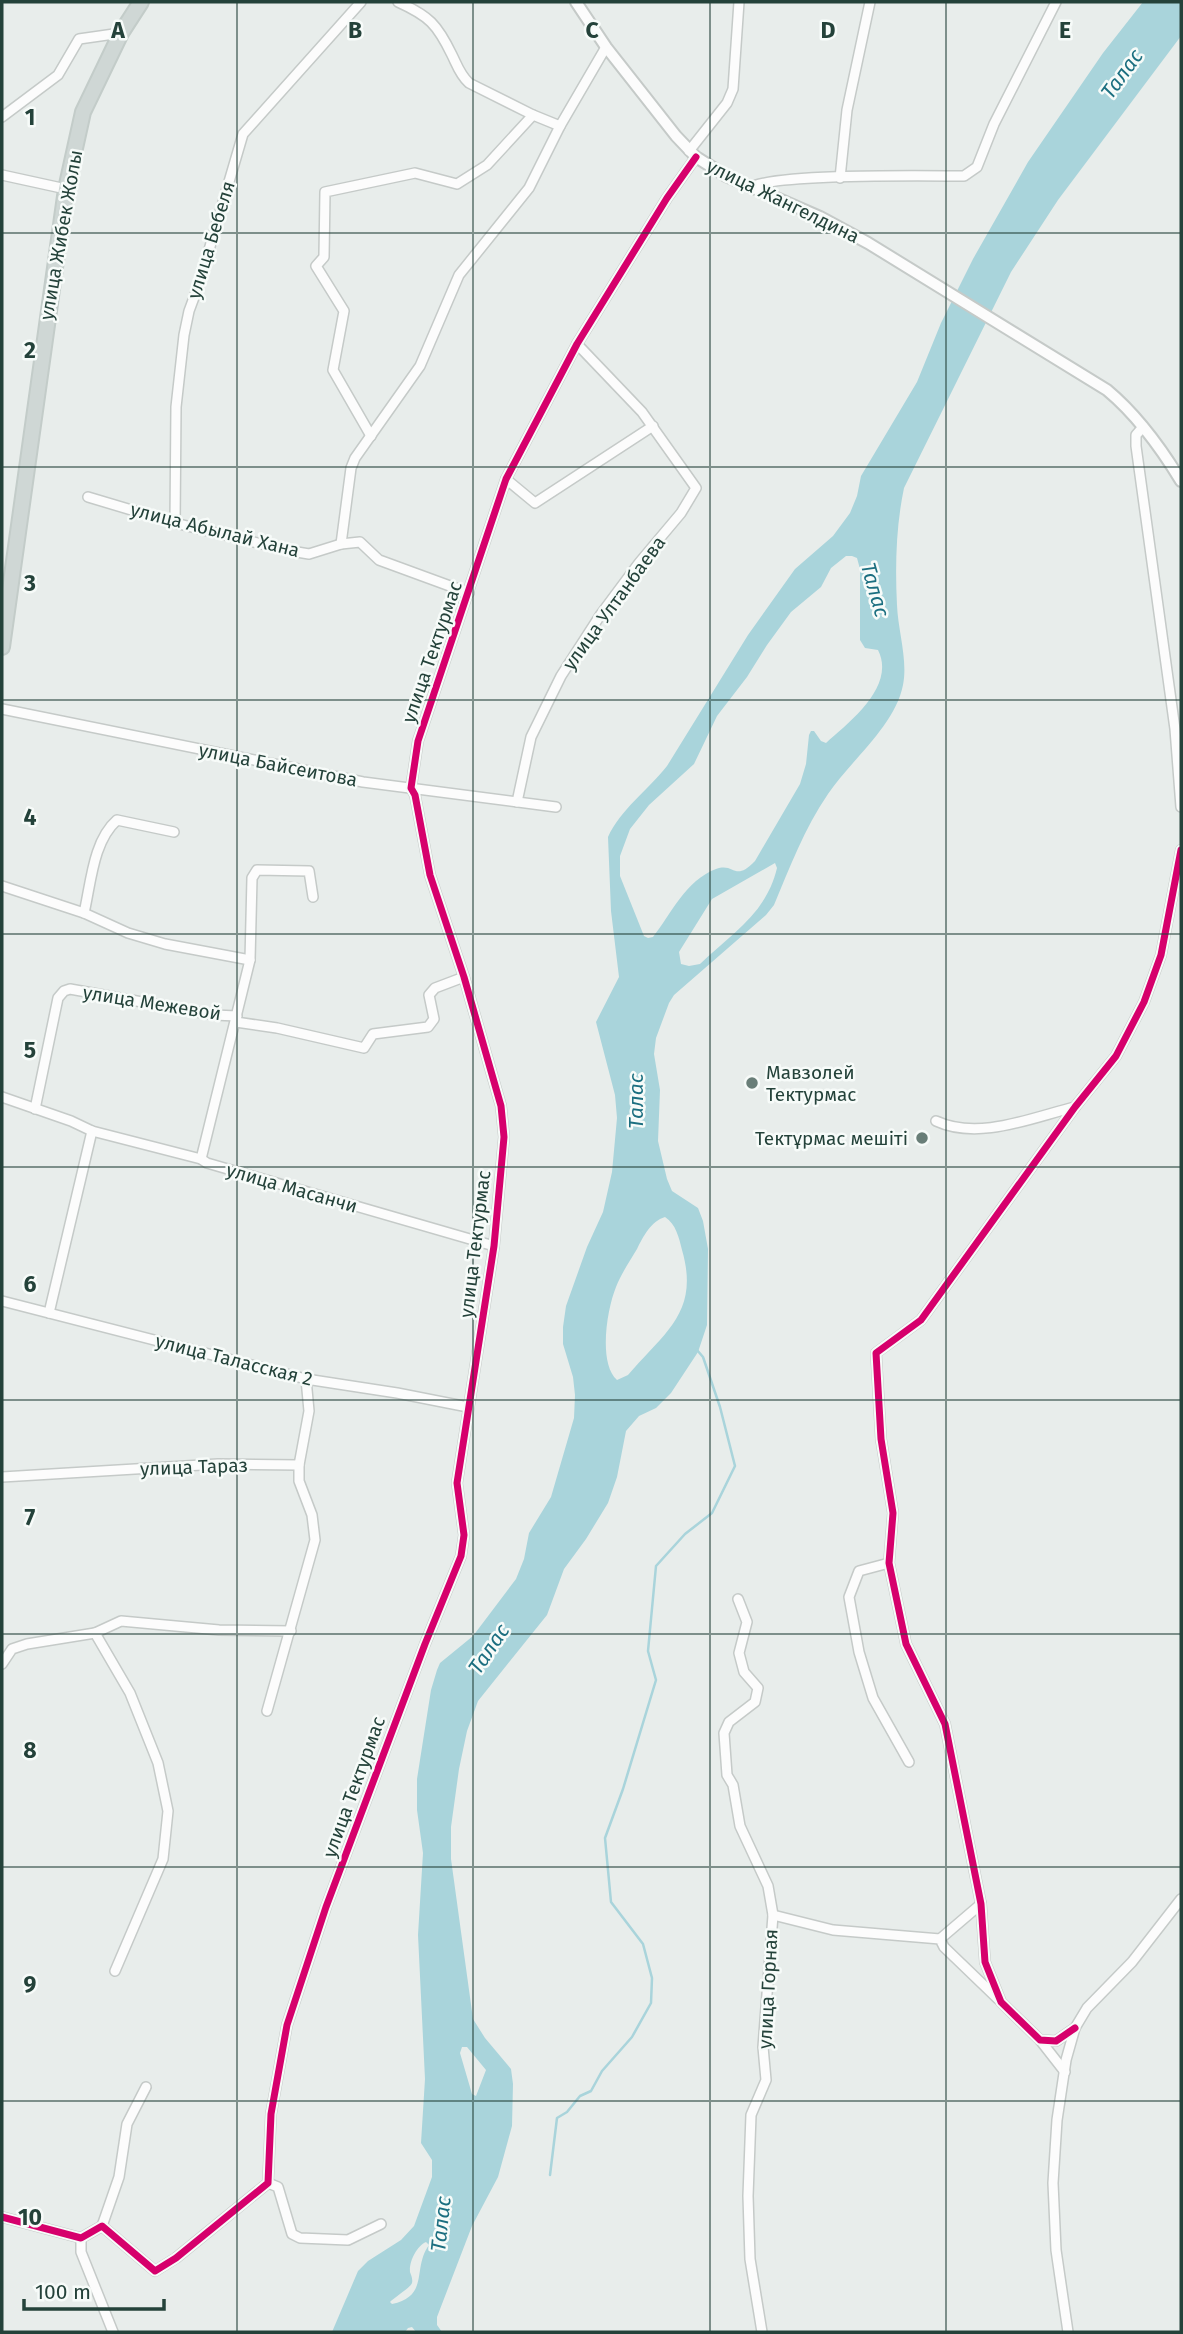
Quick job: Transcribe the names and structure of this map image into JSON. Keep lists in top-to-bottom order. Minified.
{"streets":{"main road":["улица Жибек Жолы"],"street":["улица Жангелдина","улица Бебеля","улица Абылай Хана","улица Ултанбаева","улица Тектурмас","улица Байсеитова","улица Межевой","улица Масанчи","улица Таласская 2","улица Тараз","улица Горная"]},"crossings":[["улица Жангелдина","улица Тектурмас"],["улица Бебеля","улица Абылай Хана"],["улица Ултанбаева","улица Байсеитова"],["улица Тектурмас","улица Байсеитова"],["улица Тектурмас","улица Масанчи"],["улица Тектурмас","улица Таласская 2"],["улица Межевой","улица Масанчи"]],"water":["Талас"],"places":["Мавзолей Тектурмас","Тектұрмас мешіті"],"scale_bar":"100 m","grid":{"columns":["A","B","C","D","E"],"rows":["1","2","3","4","5","6","7","8","9","10"]}}
